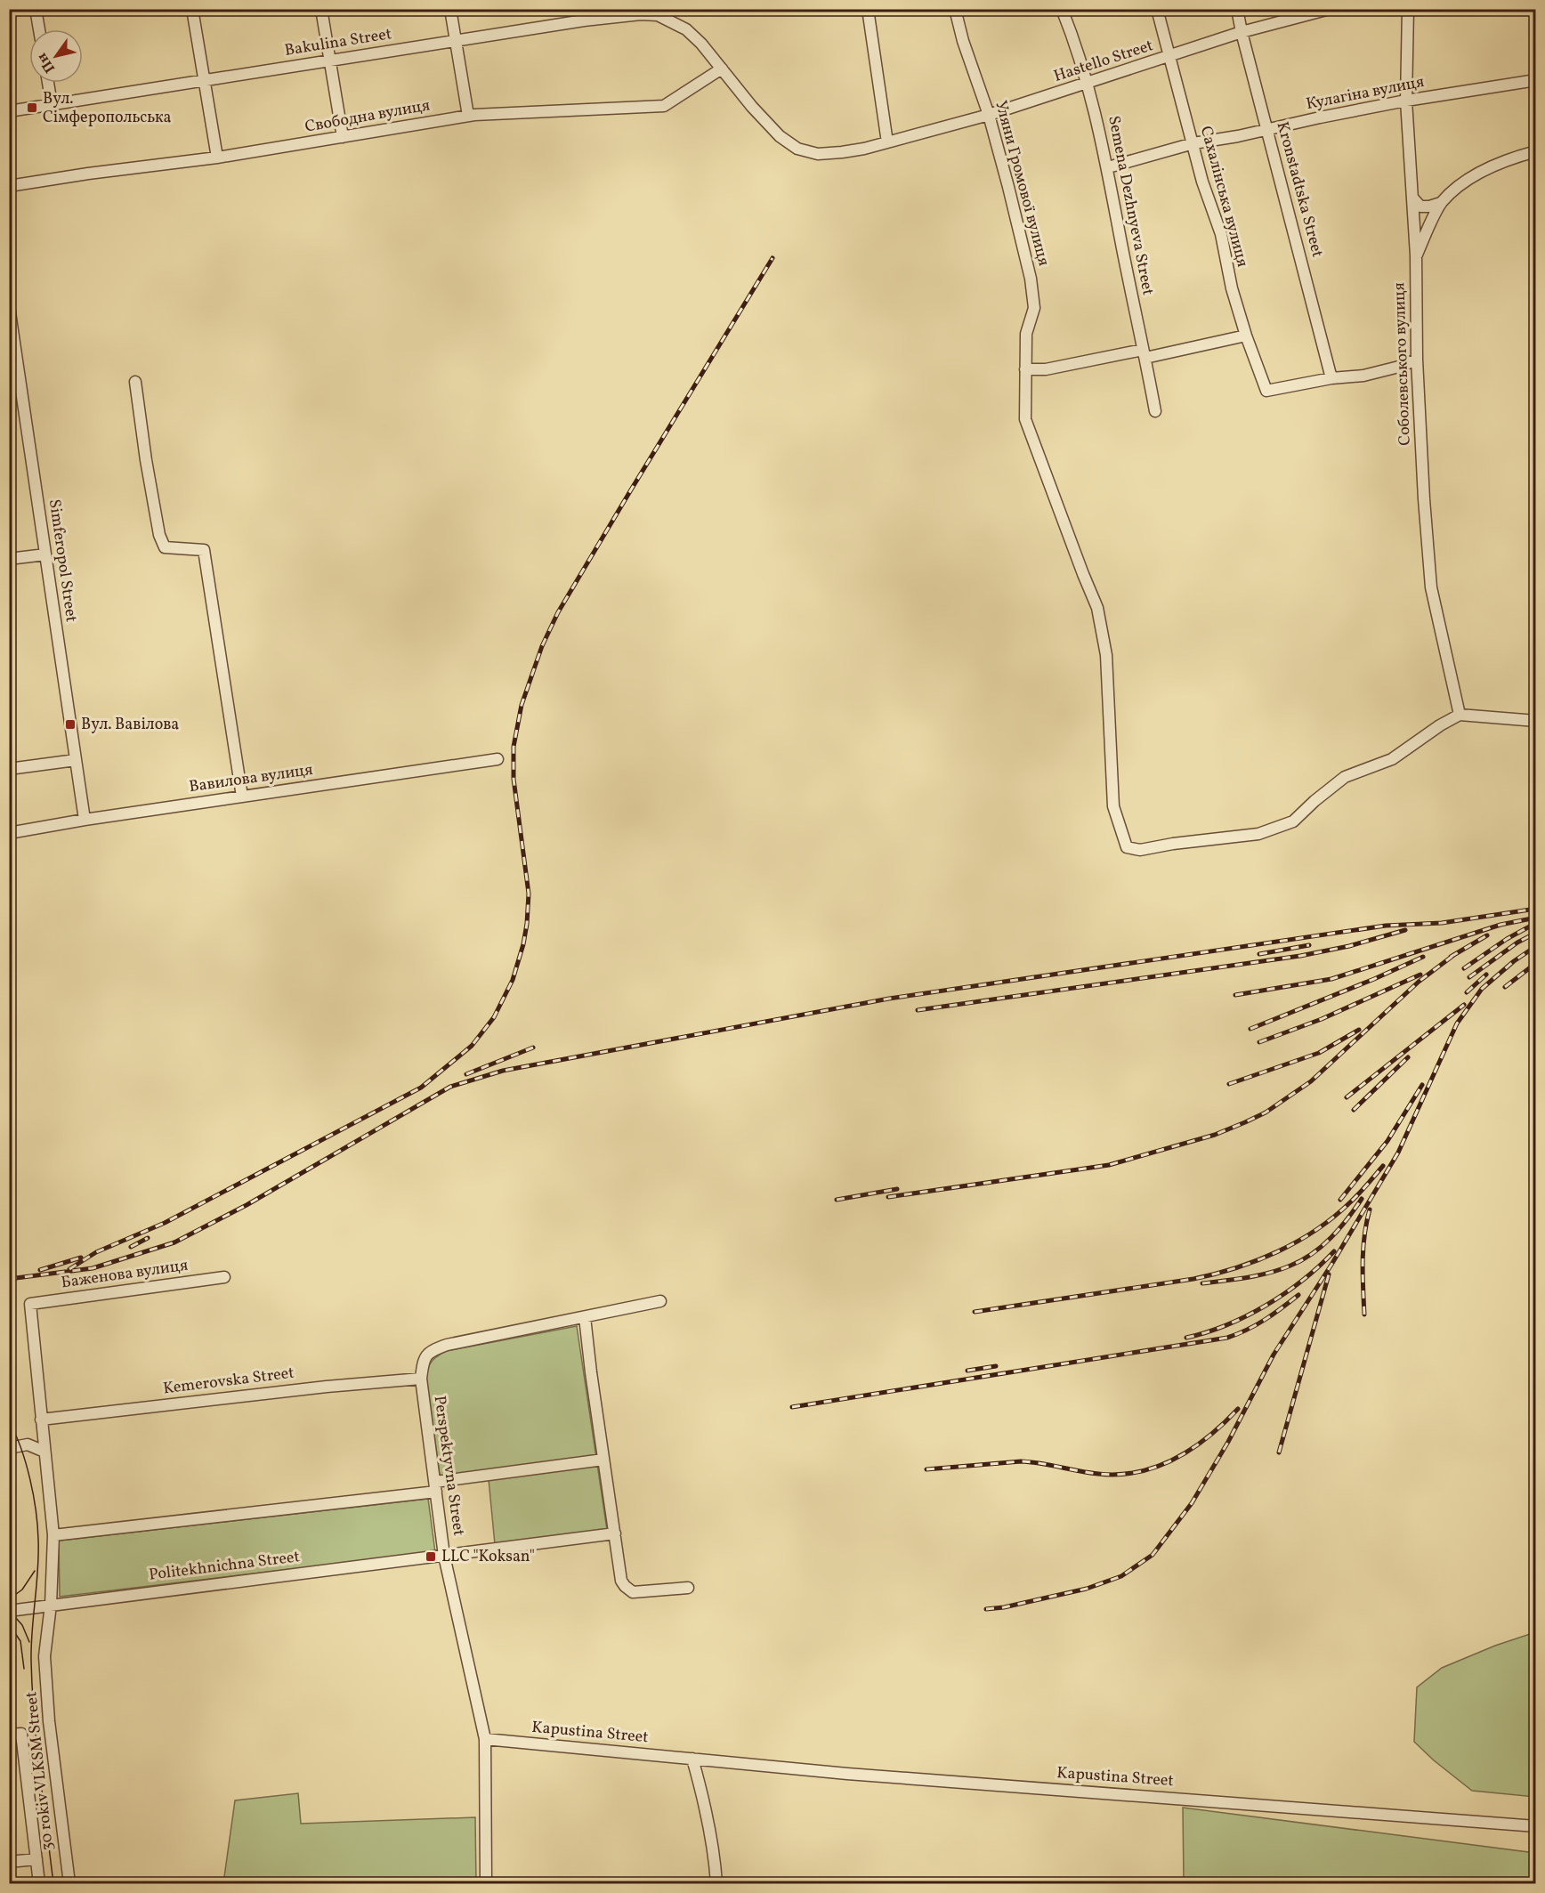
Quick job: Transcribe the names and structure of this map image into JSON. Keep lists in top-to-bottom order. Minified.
{"streets":{"street":["Bakulina Street","Hastello Street","Кулагіна вулиця","Свободна вулиця","Уляни Громової вулиця","Kronstadtska Street","Сахалінська вулиця","Semena Dezhnyeva Street","Соболевського вулиця","Simferopol Street","Вавилова вулиця","Баженова вулиця","Kemerovska Street","Perspektyvna Street","Politekhnichna Street","Kapustina Street","30 rokiv VLKSM Street"]},"crossings":[["Bakulina Street","Hastello Street"],["Bakulina Street","Свободна вулиця"],["Hastello Street","Свободна вулиця"],["Hastello Street","Уляни Громової вулиця"],["Hastello Street","Kronstadtska Street"],["Hastello Street","Сахалінська вулиця"],["Hastello Street","Semena Dezhnyeva Street"],["Кулагіна вулиця","Kronstadtska Street"],["Кулагіна вулиця","Сахалінська вулиця"],["Кулагіна вулиця","Semena Dezhnyeva Street"],["Кулагіна вулиця","Соболевського вулиця"],["Уляни Громової вулиця","Соболевського вулиця"],["Kronstadtska Street","Сахалінська вулиця"],["Simferopol Street","Вавилова вулиця"],["Баженова вулиця","30 rokiv VLKSM Street"],["Kemerovska Street","Perspektyvna Street"],["Kemerovska Street","30 rokiv VLKSM Street"],["Perspektyvna Street","Politekhnichna Street"],["Perspektyvna Street","Kapustina Street"],["Politekhnichna Street","30 rokiv VLKSM Street"]],"places":{"transit":["Вул. Сімферопольська","Вул. Вавілова","LLC \"Koksan\""]},"north":"bottom left"}
